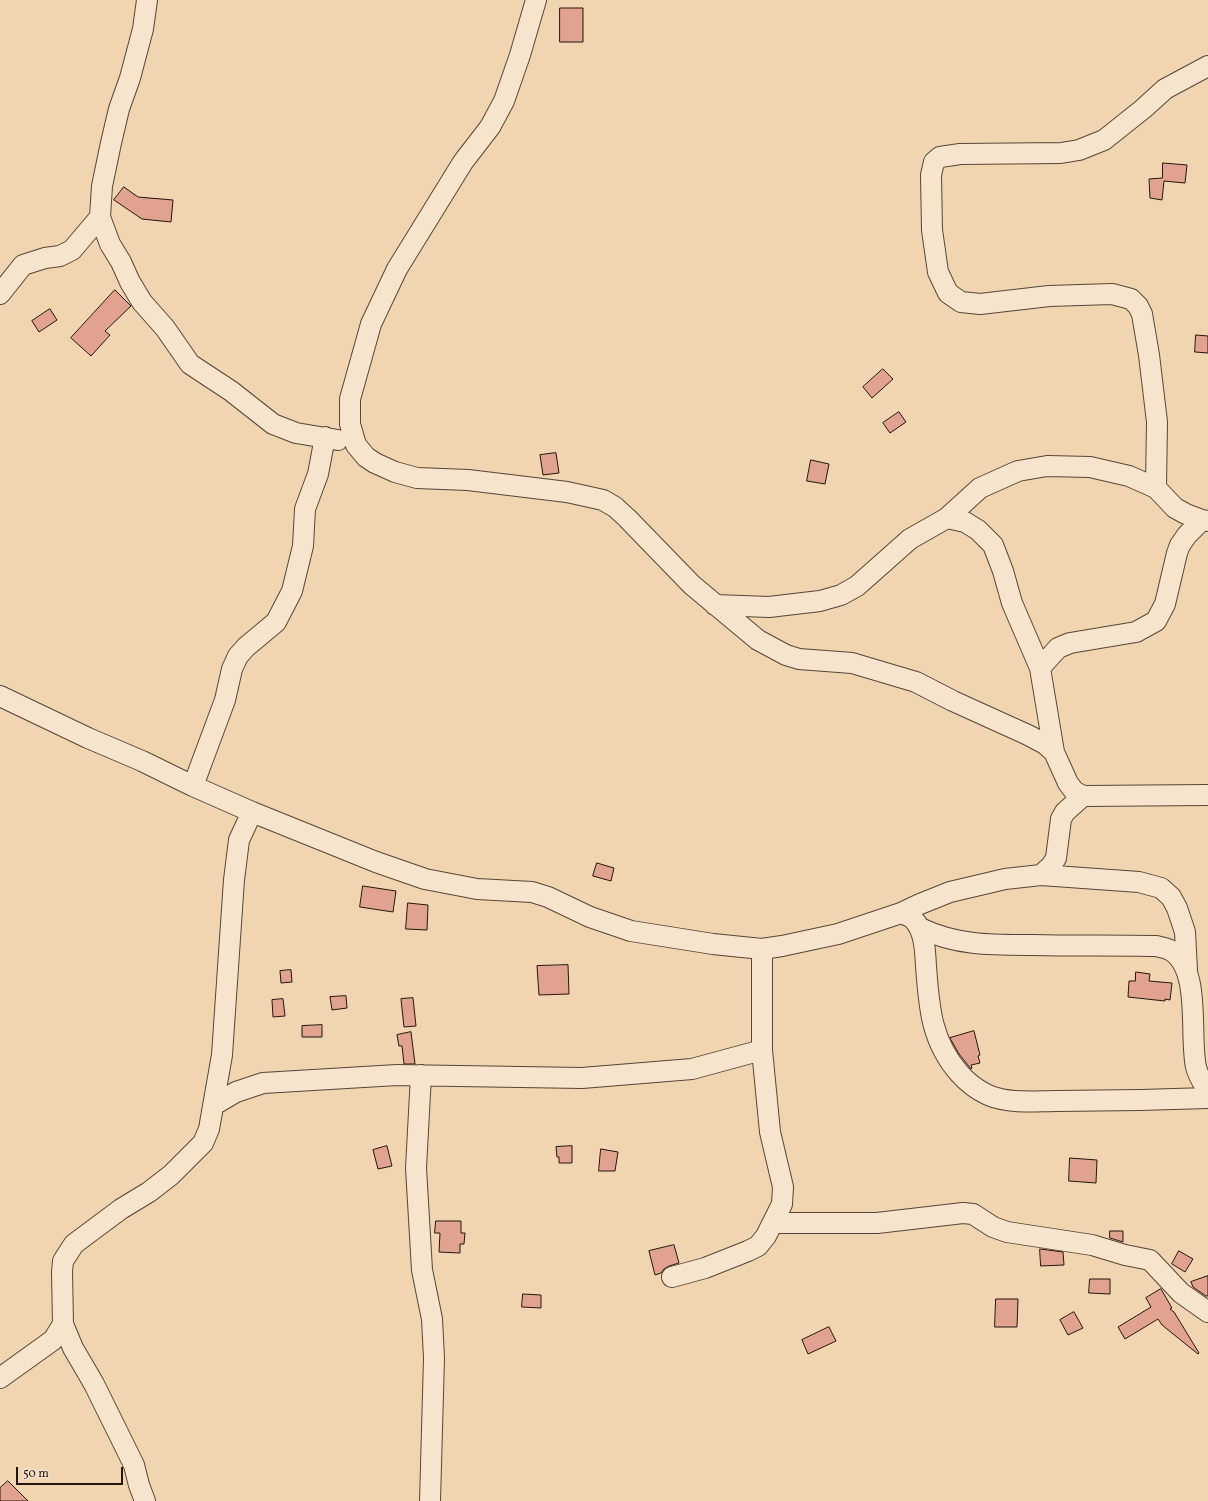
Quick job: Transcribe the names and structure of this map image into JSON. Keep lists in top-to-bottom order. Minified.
{"scale_bar":"50 m"}
